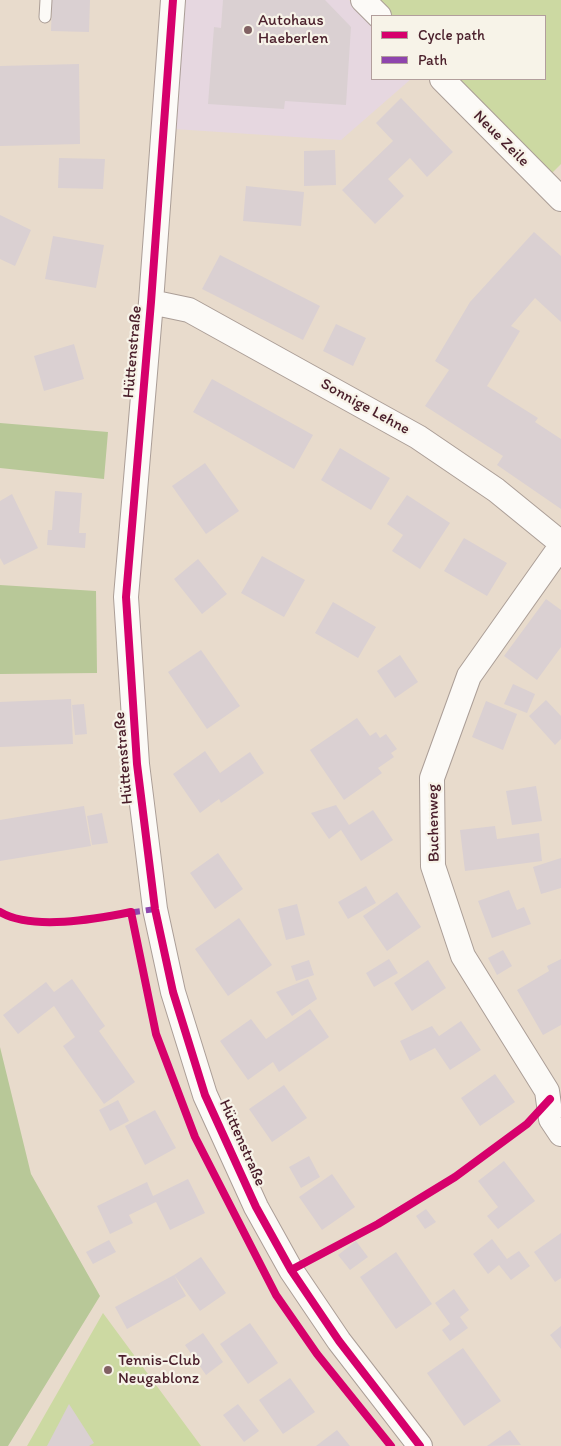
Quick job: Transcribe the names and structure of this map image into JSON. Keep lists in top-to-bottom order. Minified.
{"streets":{"street":["Neue Zeile","Hüttenstraße","Sonnige Lehne","Buchenweg"]},"crossings":[["Hüttenstraße","Sonnige Lehne"],["Sonnige Lehne","Buchenweg"]],"places":["Autohaus Haeberlen","Tennis-Club Neugablonz"],"legend":["Cycle path","Path"]}
